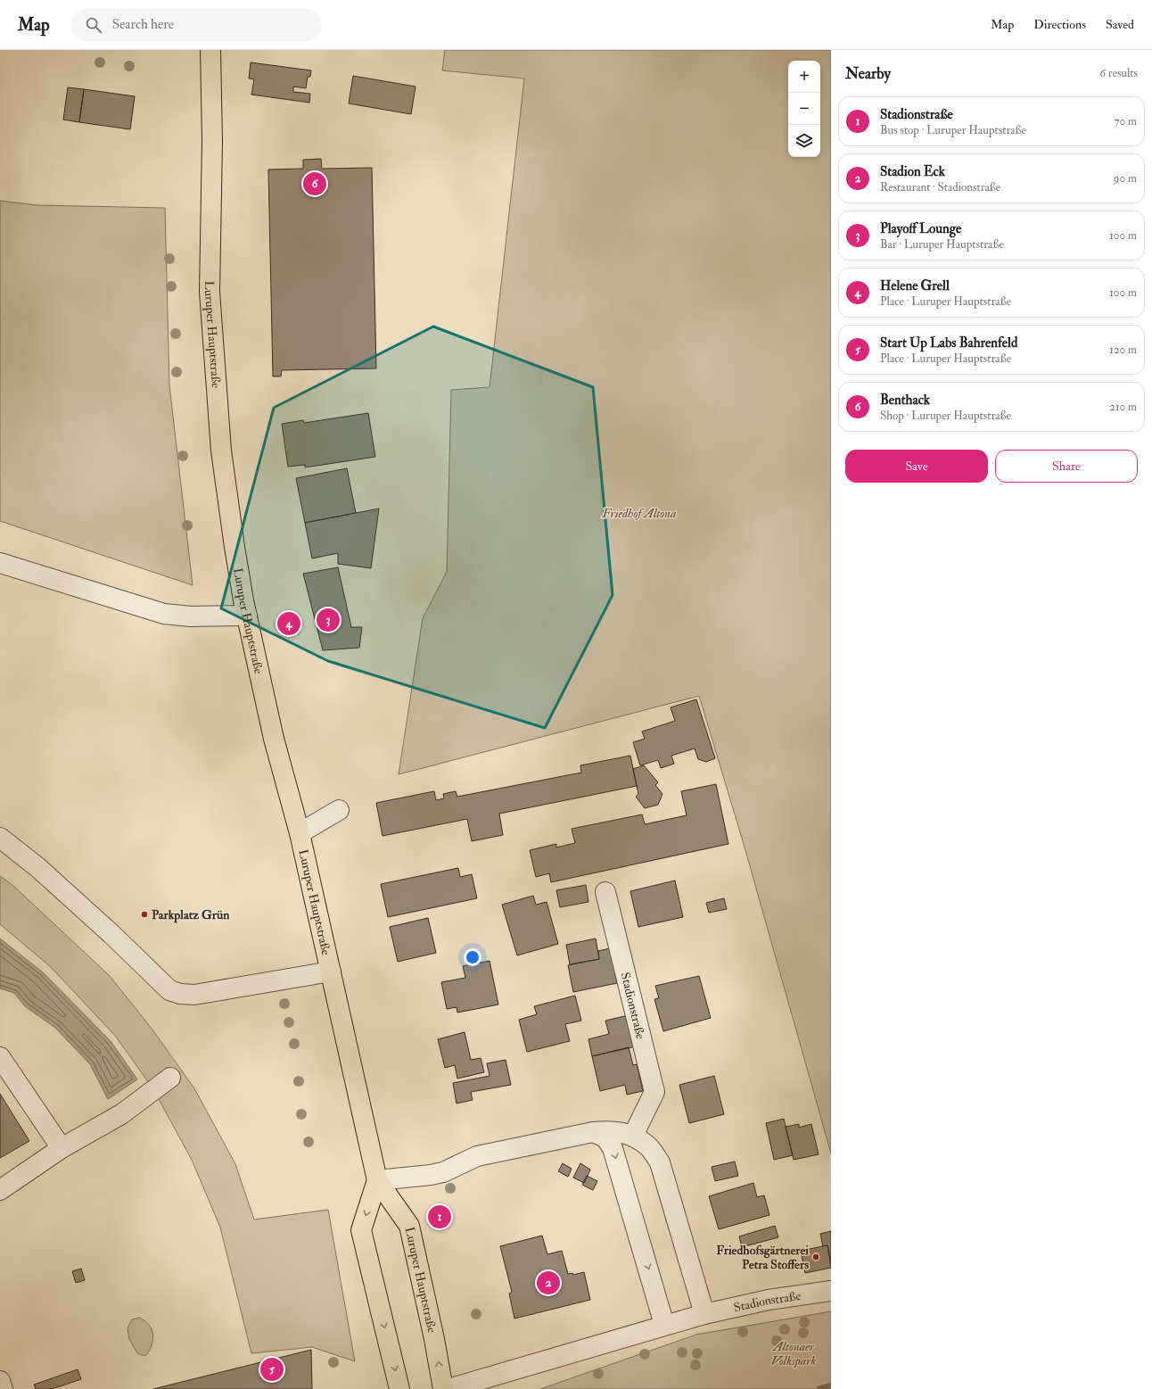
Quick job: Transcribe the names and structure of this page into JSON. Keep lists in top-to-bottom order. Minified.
{"streets":{"main road":["Luruper Hauptstraße"],"street":["Stadionstraße"]},"parks":["Friedhof Altona","Altonaer Volkspark"],"places":["Parkplatz Grün","Friedhofsgärtnerei Petra Stoffers"],"page":{"header":"Map","search":"Search here","nav":["Map","Directions","Saved"],"heading":["Nearby","6 results"],"map_buttons":["+","−"],"list":[{"mark":"1","name":"Stadionstraße","note":"Bus stop · Luruper Hauptstraße","value":"70 m"},{"mark":"2","name":"Stadion Eck","note":"Restaurant · Stadionstraße","value":"90 m"},{"mark":"3","name":"Playoff Lounge","note":"Bar · Luruper Hauptstraße","value":"100 m"},{"mark":"4","name":"Helene Grell","note":"Place · Luruper Hauptstraße","value":"100 m"},{"mark":"5","name":"Start Up Labs Bahrenfeld","note":"Place · Luruper Hauptstraße","value":"120 m"},{"mark":"6","name":"Benthack","note":"Shop · Luruper Hauptstraße","value":"210 m"}],"pins":["6","3","4","1","2","5"],"buttons":["Save","Share"]}}
